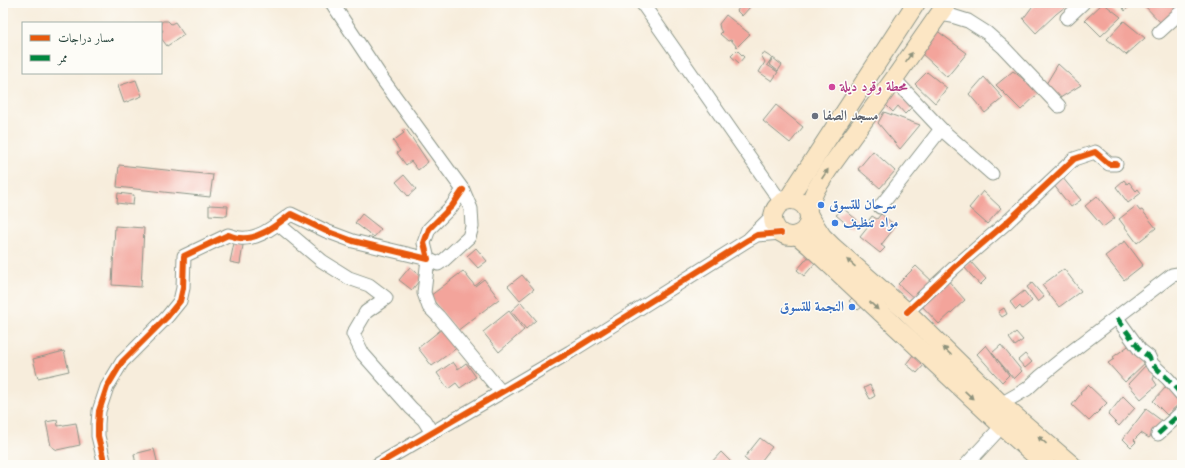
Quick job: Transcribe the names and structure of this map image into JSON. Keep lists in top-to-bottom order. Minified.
{"places":["محطة وقود ديلة","مسجد الصفا","سرحان للتسوق","مواد تنظيف","النجمة للتسوق"],"legend":["مسار دراجات","ممر"]}
